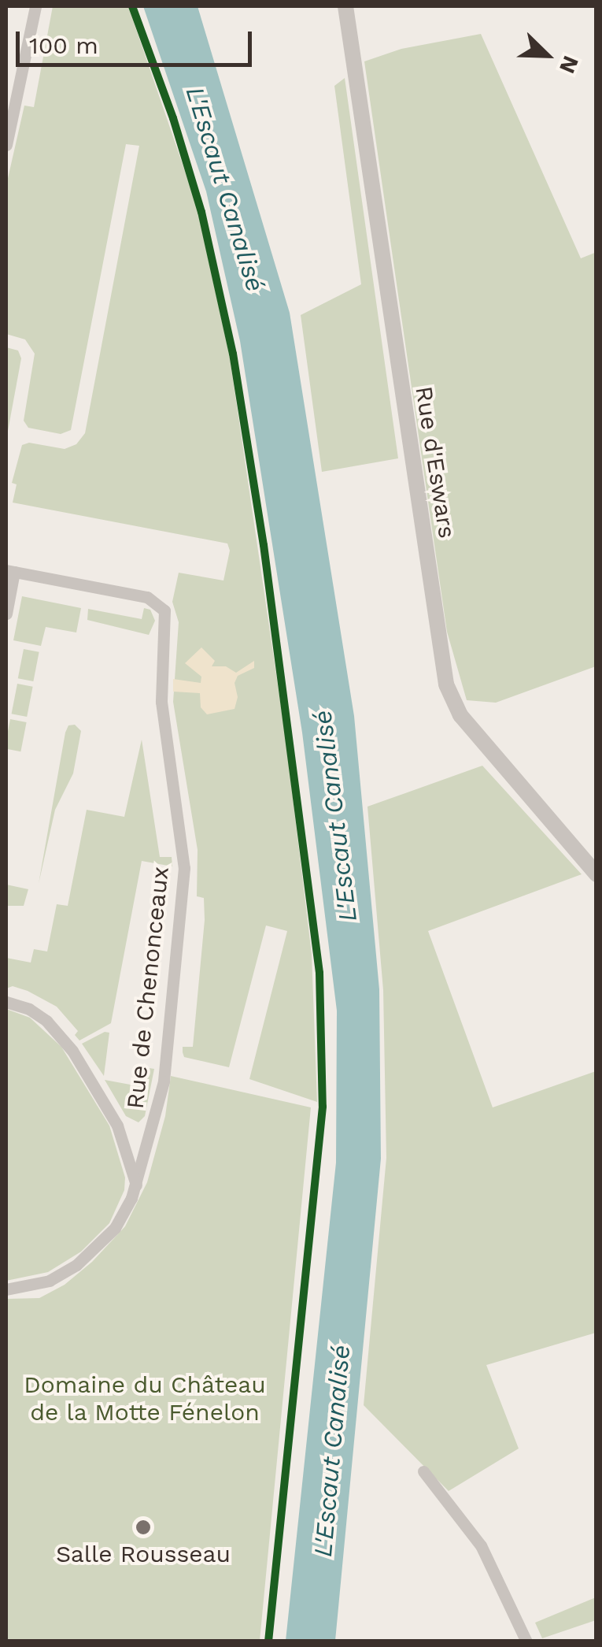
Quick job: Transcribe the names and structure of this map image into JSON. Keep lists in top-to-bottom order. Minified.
{"streets":{"street":["Rue d'Eswars","Rue de Chenonceaux"]},"water":["L'Escaut Canalisé"],"parks":["Domaine du Château de la Motte Fénelon"],"places":["Salle Rousseau"],"scale_bar":"100 m","north":"bottom right"}
